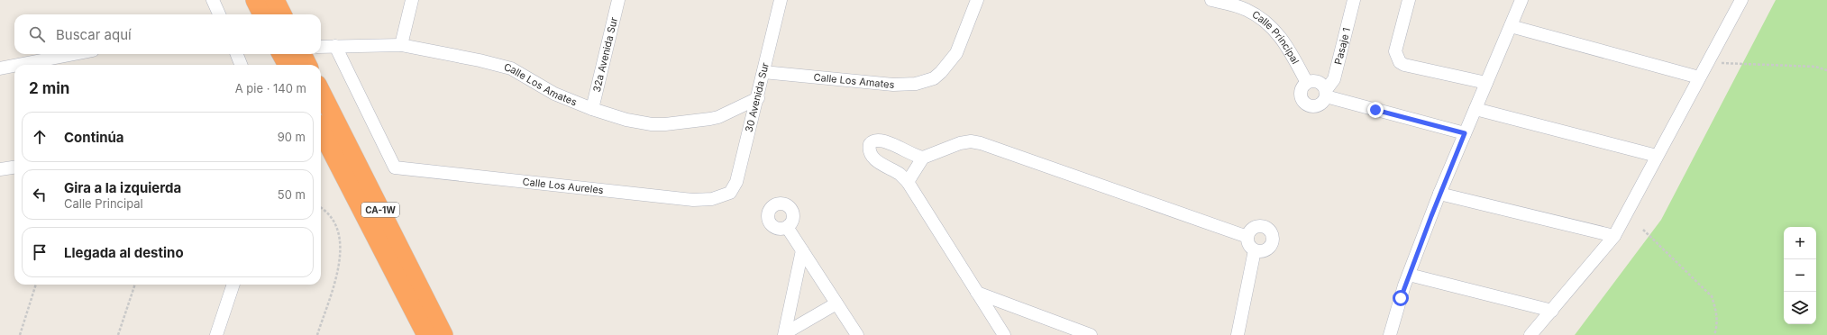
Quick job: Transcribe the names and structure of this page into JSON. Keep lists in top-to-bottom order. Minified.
{"streets":{"highway":["CA-1W"],"street":["Calle Principal","Pasaje 1","32a Avenida Sur","Calle Los Amates","30 Avenida Sur","Calle Los Aureles"]},"crossings":[["Calle Principal","Pasaje 1"],["32a Avenida Sur","Calle Los Amates"],["Calle Los Amates","30 Avenida Sur"],["Calle Los Amates","Calle Los Aureles"],["30 Avenida Sur","Calle Los Aureles"]],"page":{"search":"Buscar aquí","heading":["2 min","A pie · 140 m"],"list":[["Continúa","90 m"],["Gira a la izquierda","Calle Principal","50 m"],"Llegada al destino"],"map_buttons":["+","−"]}}
